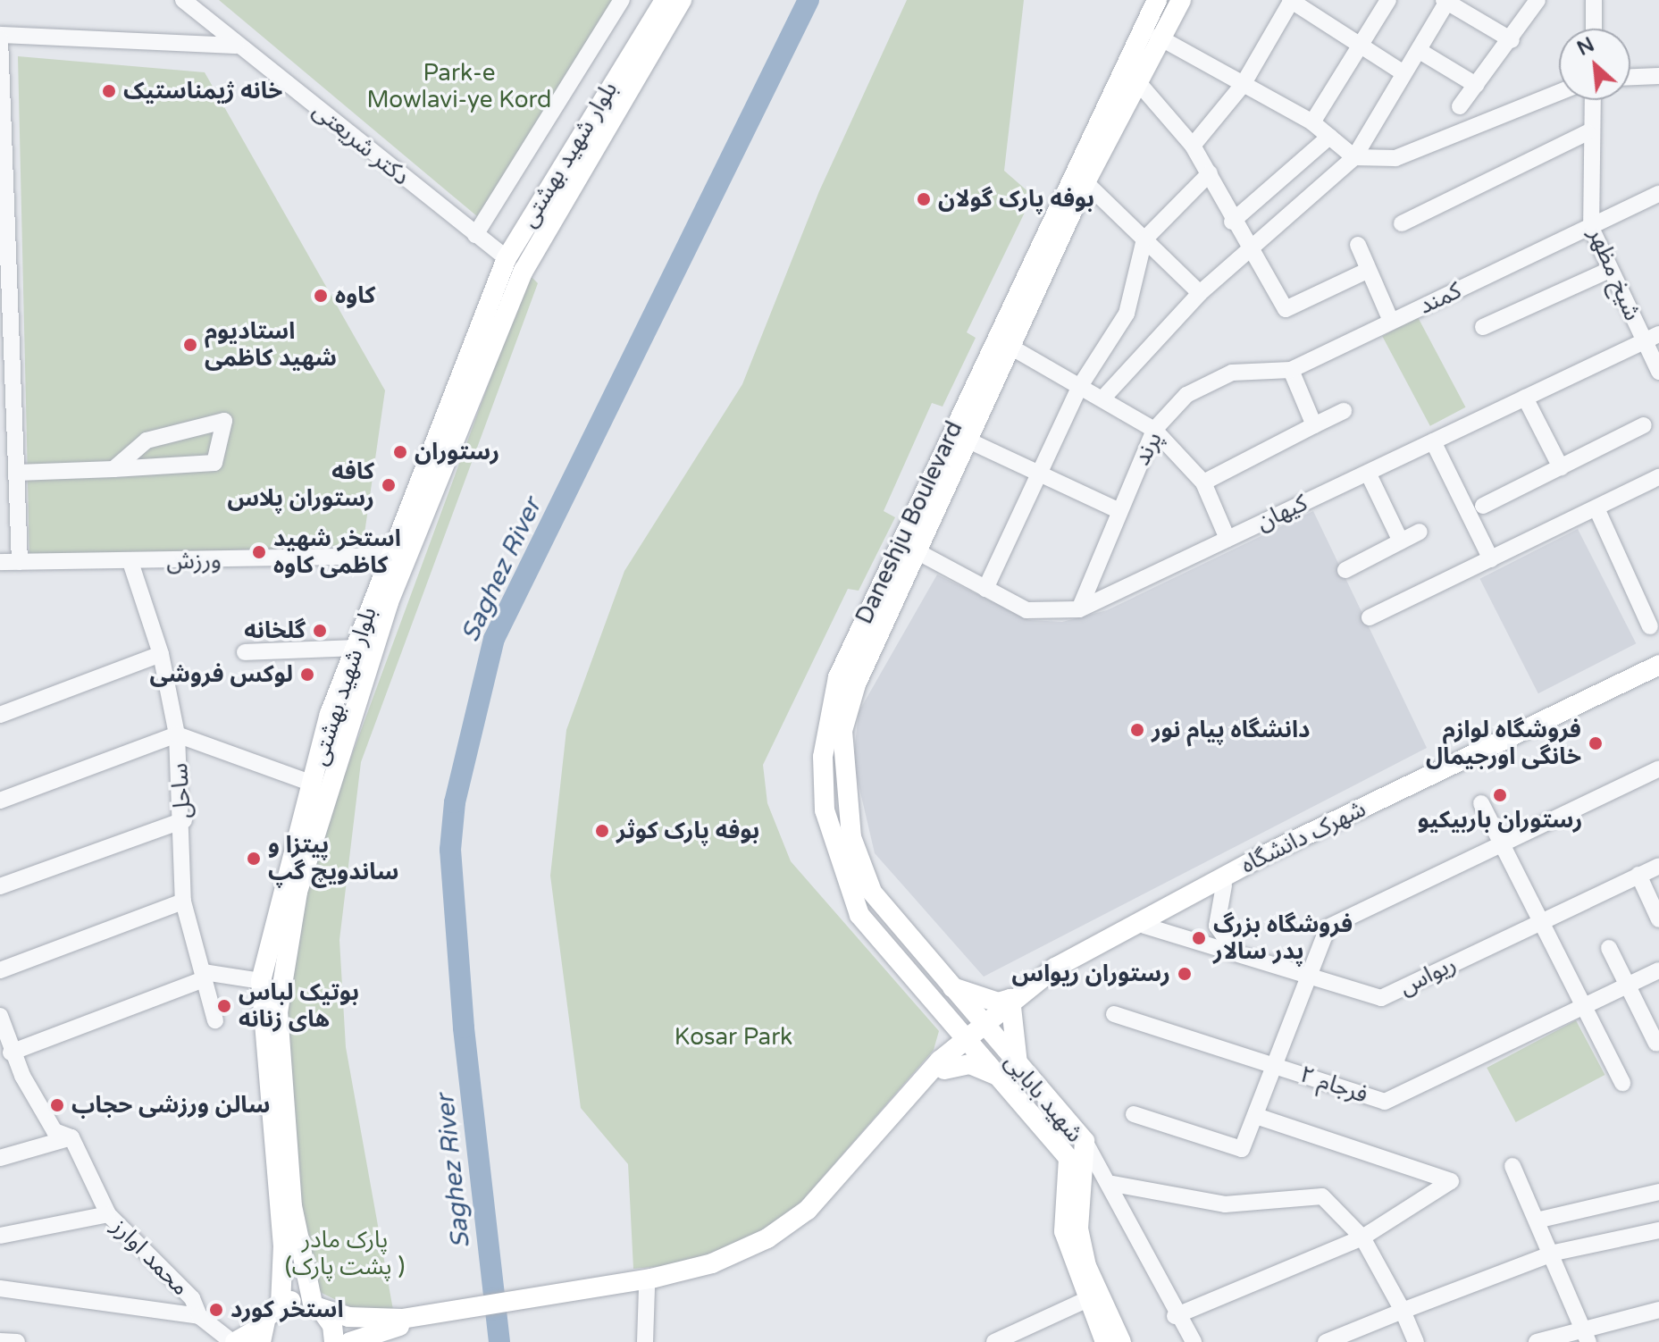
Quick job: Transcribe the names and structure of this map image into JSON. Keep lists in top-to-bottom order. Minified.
{"streets":{"main road":["بلوار شهید بهشتی","Daneshju Boulevard","شهرک دانشگاه","شهید بابایی"],"street":["دکتر شریعتی","شیخ مظهر","کمند","پرند","کیهان","ورزش","ساحل","ریواس","فرجام ۲","محمد اوارز"]},"crossings":[["دکتر شریعتی","بلوار شهید بهشتی"],["بلوار شهید بهشتی","ورزش"],["شیخ مظهر","کمند"],["شیخ مظهر","کیهان"],["کمند","پرند"],["پرند","کیهان"],["کیهان","Daneshju Boulevard"],["Daneshju Boulevard","شهید بابایی"],["ورزش","ساحل"]],"water":["Saghez River"],"parks":["Park-e Mowlavi-ye Kord","Kosar Park","پارک مادر (پشت پارک )"],"places":["خانه ژیمناستیک","بوفه پارک گولان","کاوه","استادیوم شهید کاظمی","رستوران","کافه رستوران پلاس","استخر شهید کاظمی کاوه","گلخانه","لوکس فروشی","دانشگاه پیام نور","فروشگاه لوازم خانگی اورجیمال","رستوران باربیکیو","بوفه پارک کوثر","پیتزا و ساندویچ گپ","فروشگاه بزرگ پدر سالار","رستوران ریواس","بوتیک لباس های زنانه","سالن ورزشی حجاب","استخر کورد"],"north":"top left"}
